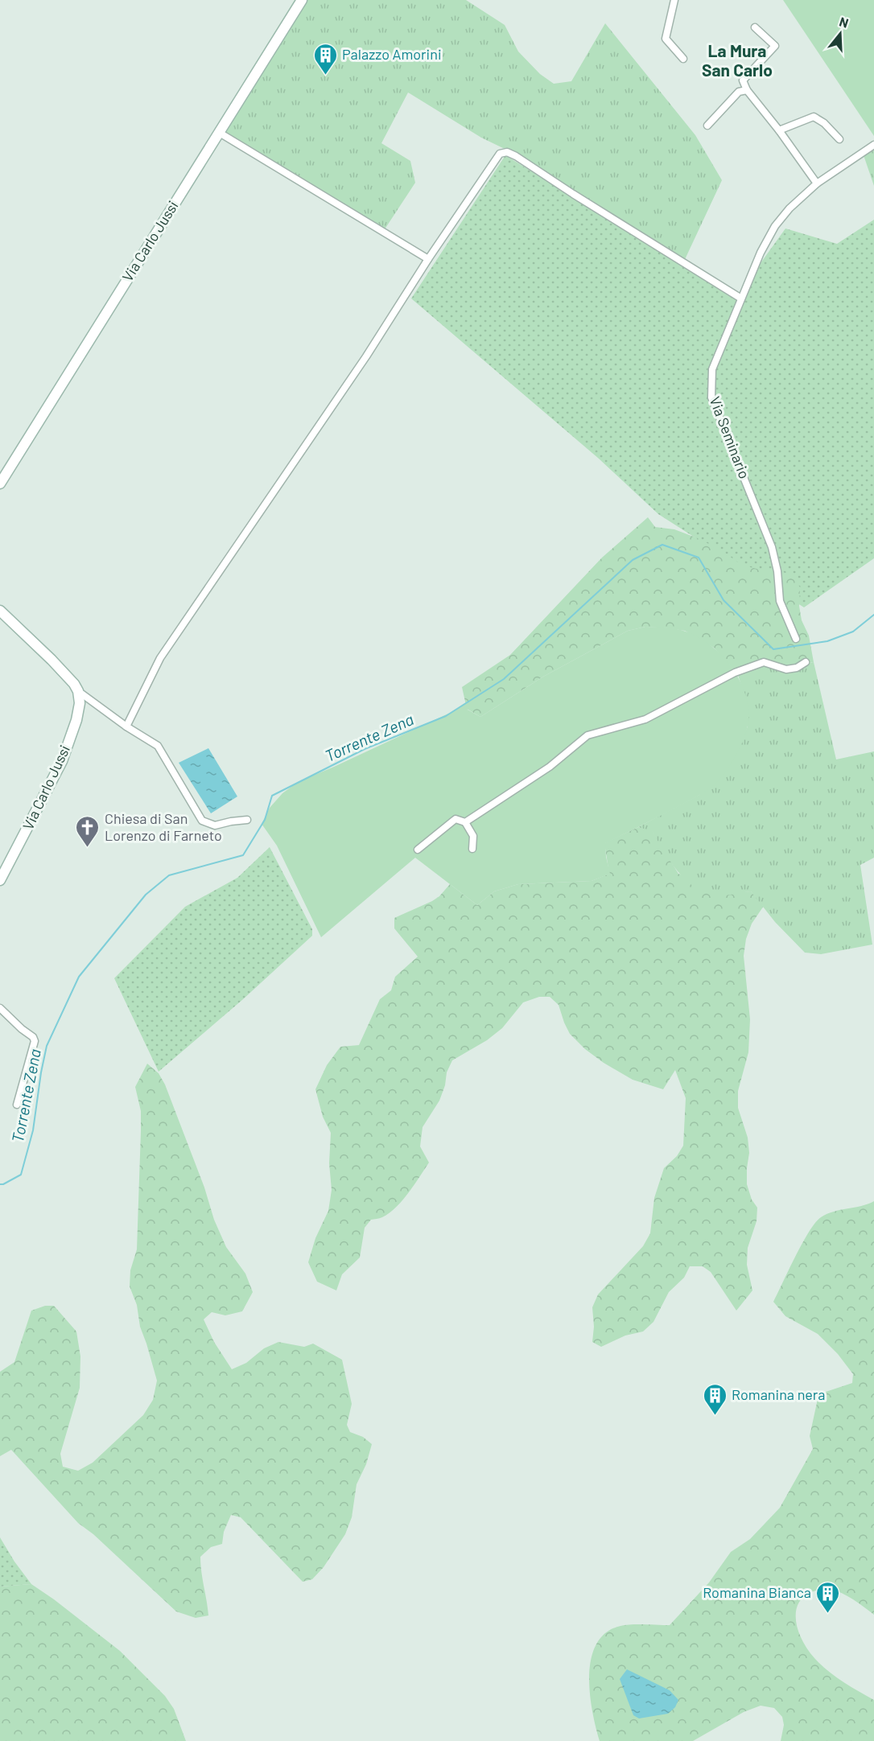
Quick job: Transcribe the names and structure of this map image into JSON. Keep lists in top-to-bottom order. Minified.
{"streets":{"street":["Via Carlo Jussi","Via Seminario"]},"districts":["La Mura San Carlo"],"water":["Torrente Zena"],"places":{"building":["Palazzo Amorini","Romanina nera","Romanina Bianca"],"church":["Chiesa di San Lorenzo di Farneto"]},"north":"top"}
